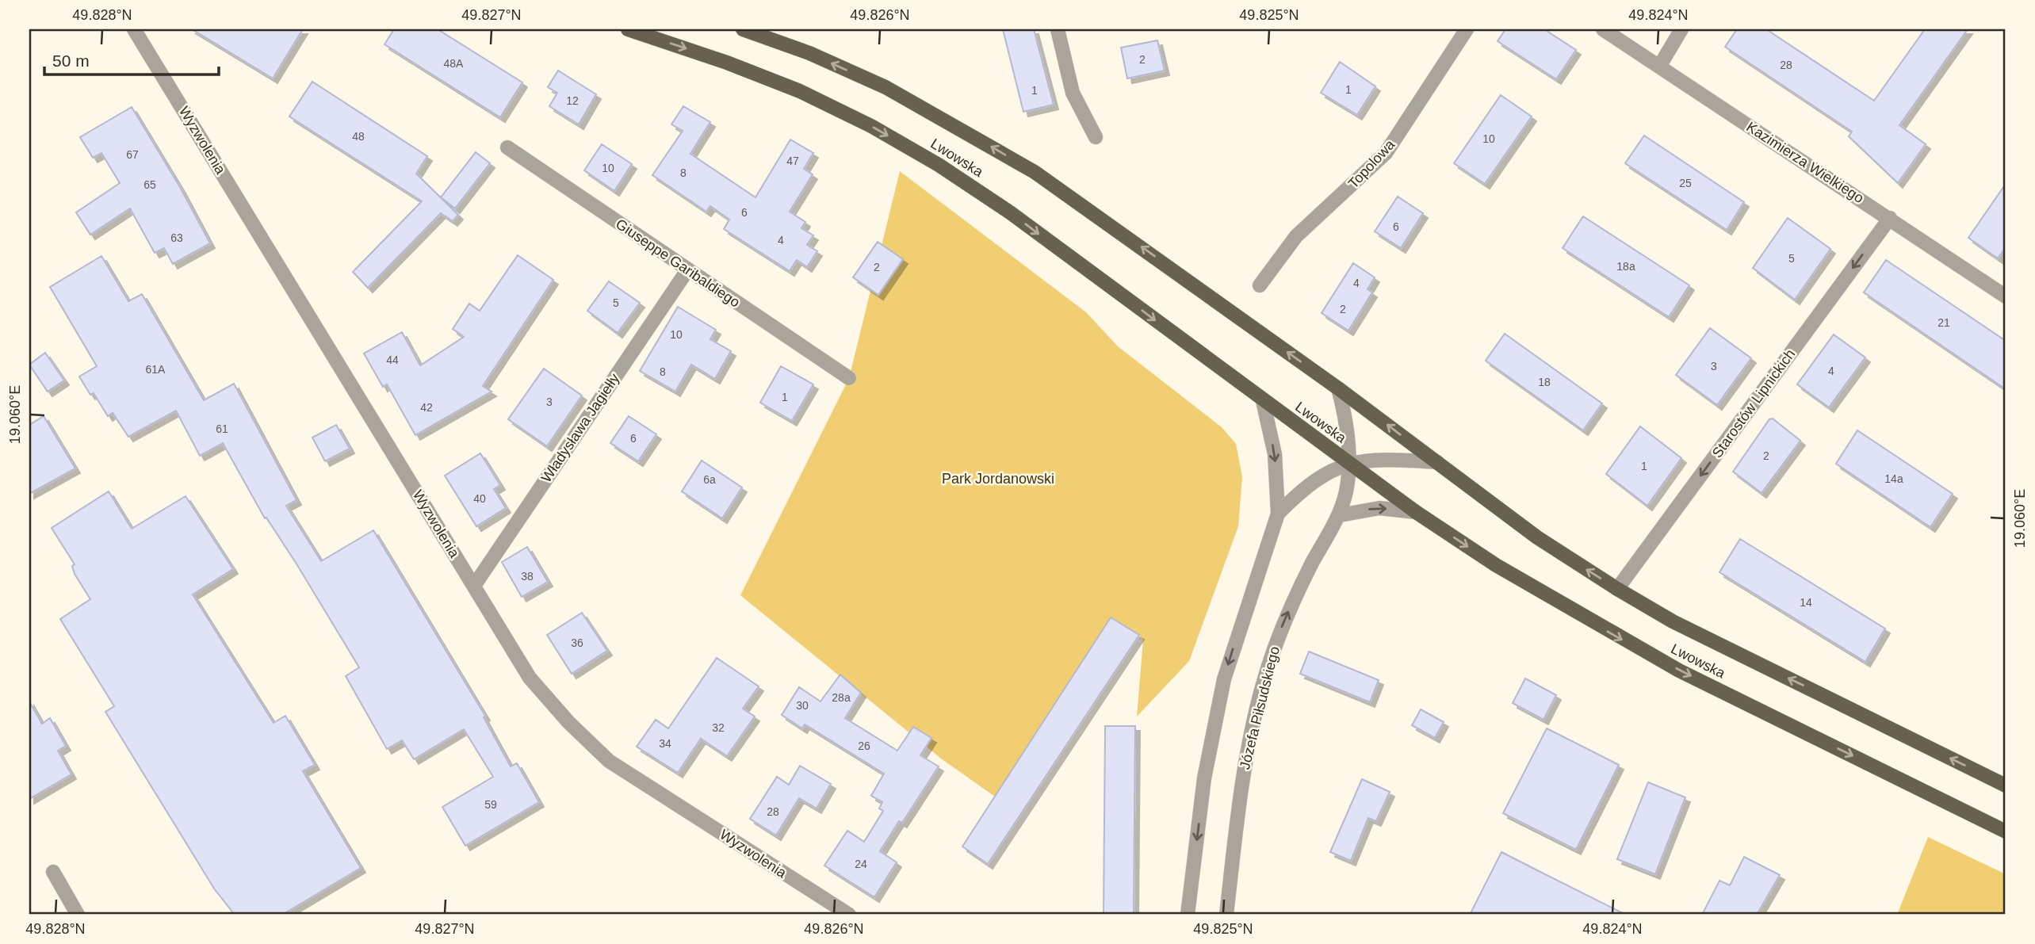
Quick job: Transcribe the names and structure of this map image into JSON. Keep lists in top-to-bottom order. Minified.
{"streets":{"main road":["Lwowska"],"street":["Wyzwolenia","Kazimierza Wielkiego","Topolowa","Giuseppe Garibaldiego","Starostów Lipnickich","Władysława Jagiełły","Józefa Piłsudskiego"]},"crossings":[["Wyzwolenia","Władysława Jagiełły"],["Lwowska","Starostów Lipnickich"],["Lwowska","Józefa Piłsudskiego"],["Kazimierza Wielkiego","Starostów Lipnickich"],["Giuseppe Garibaldiego","Władysława Jagiełły"]],"one_way":["Starostów Lipnickich"],"parks":["Park Jordanowski"],"house_numbers":["2","48A","28","1","1","12","48","10","67","47","10","8","25","65","6","6","63","4","5","18a","2","4","5","2","21","10","44","3","61A","4","8","18","1","3","42","61","6","2","1","14a","6a","40","38","14","36","28a","30","32","34","26","59","28","24"],"scale_bar":"50 m","coordinates":["49.828°N","49.827°N","49.826°N","49.825°N","49.824°N","19.060°E"]}
